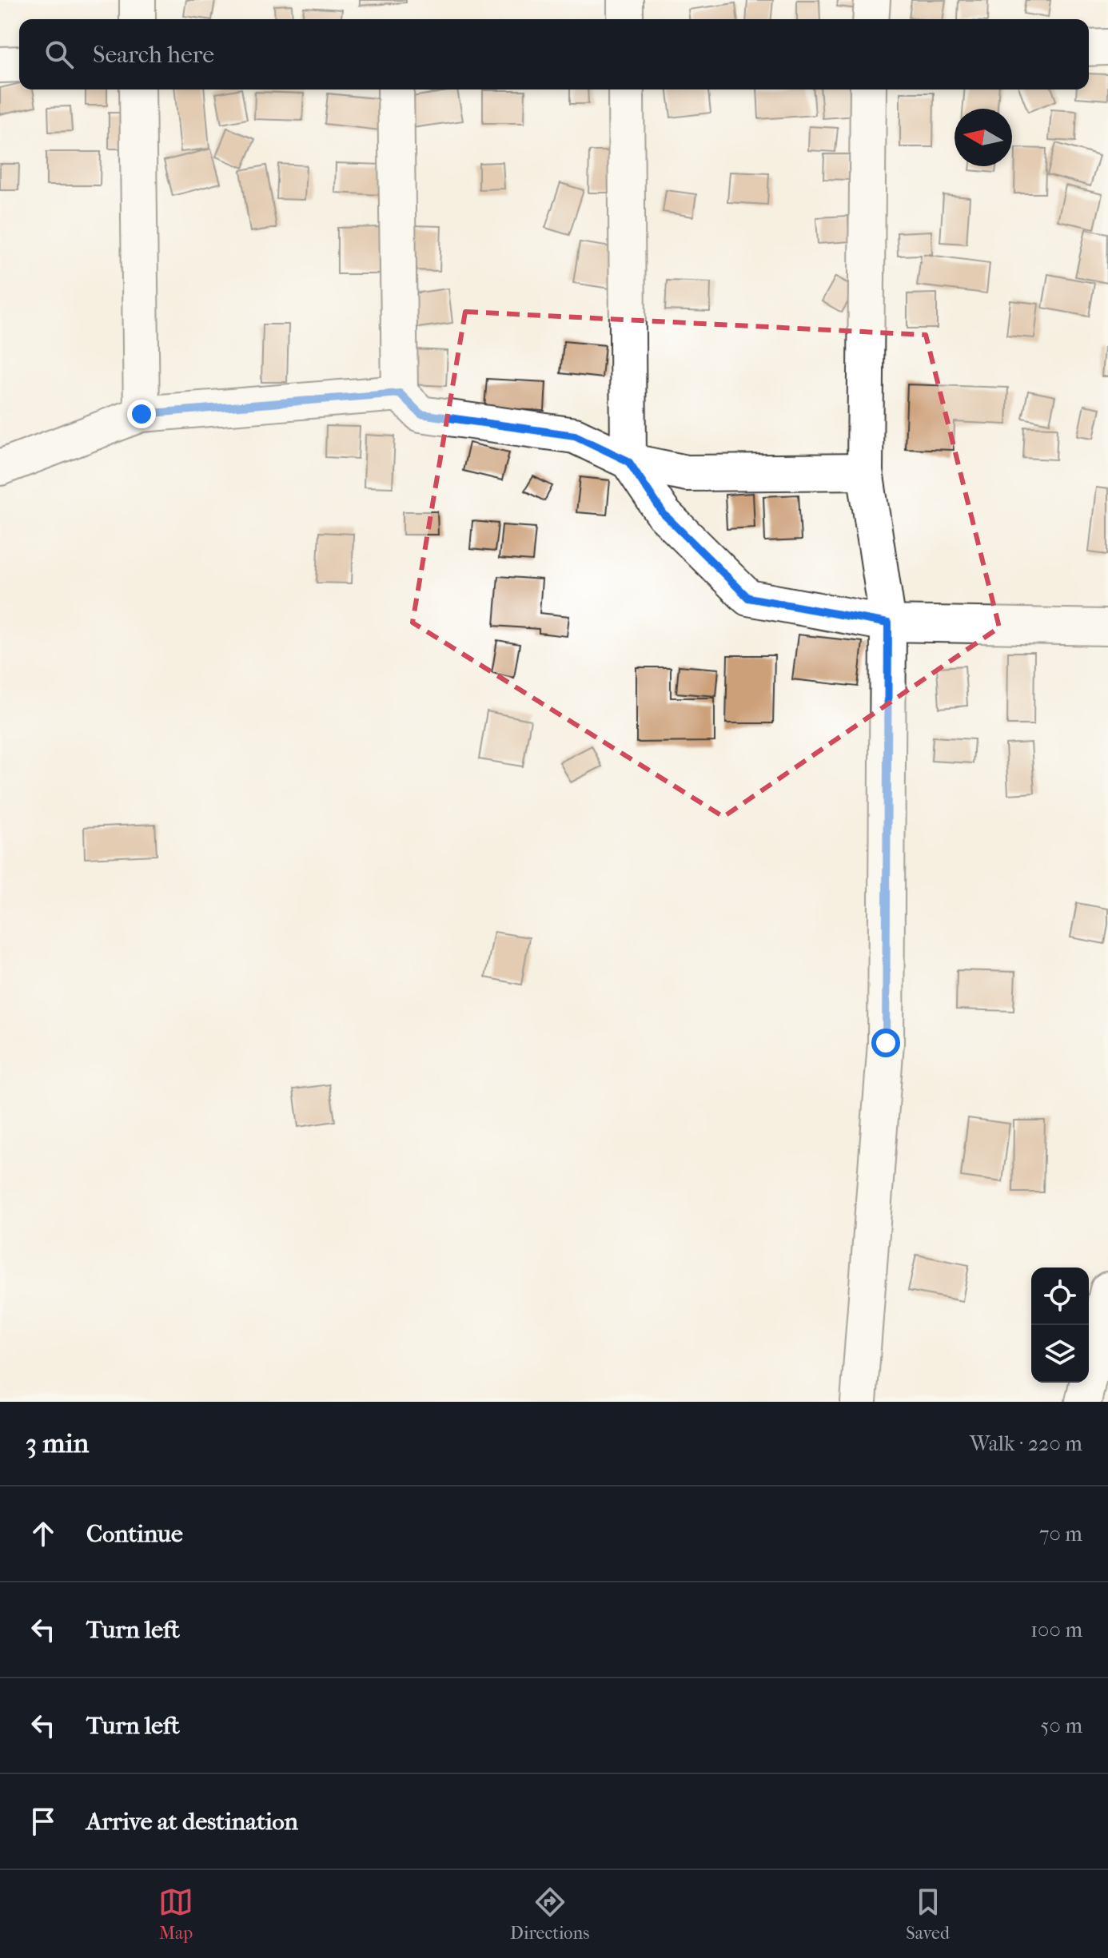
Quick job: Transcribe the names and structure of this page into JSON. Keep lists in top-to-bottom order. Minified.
{"north":"left","page":{"search":"Search here","heading":["3 min","Walk · 220 m"],"list":[["Continue","70 m"],["Turn left","100 m"],["Turn left","50 m"],"Arrive at destination"],"nav":["Map","Directions","Saved"]}}
